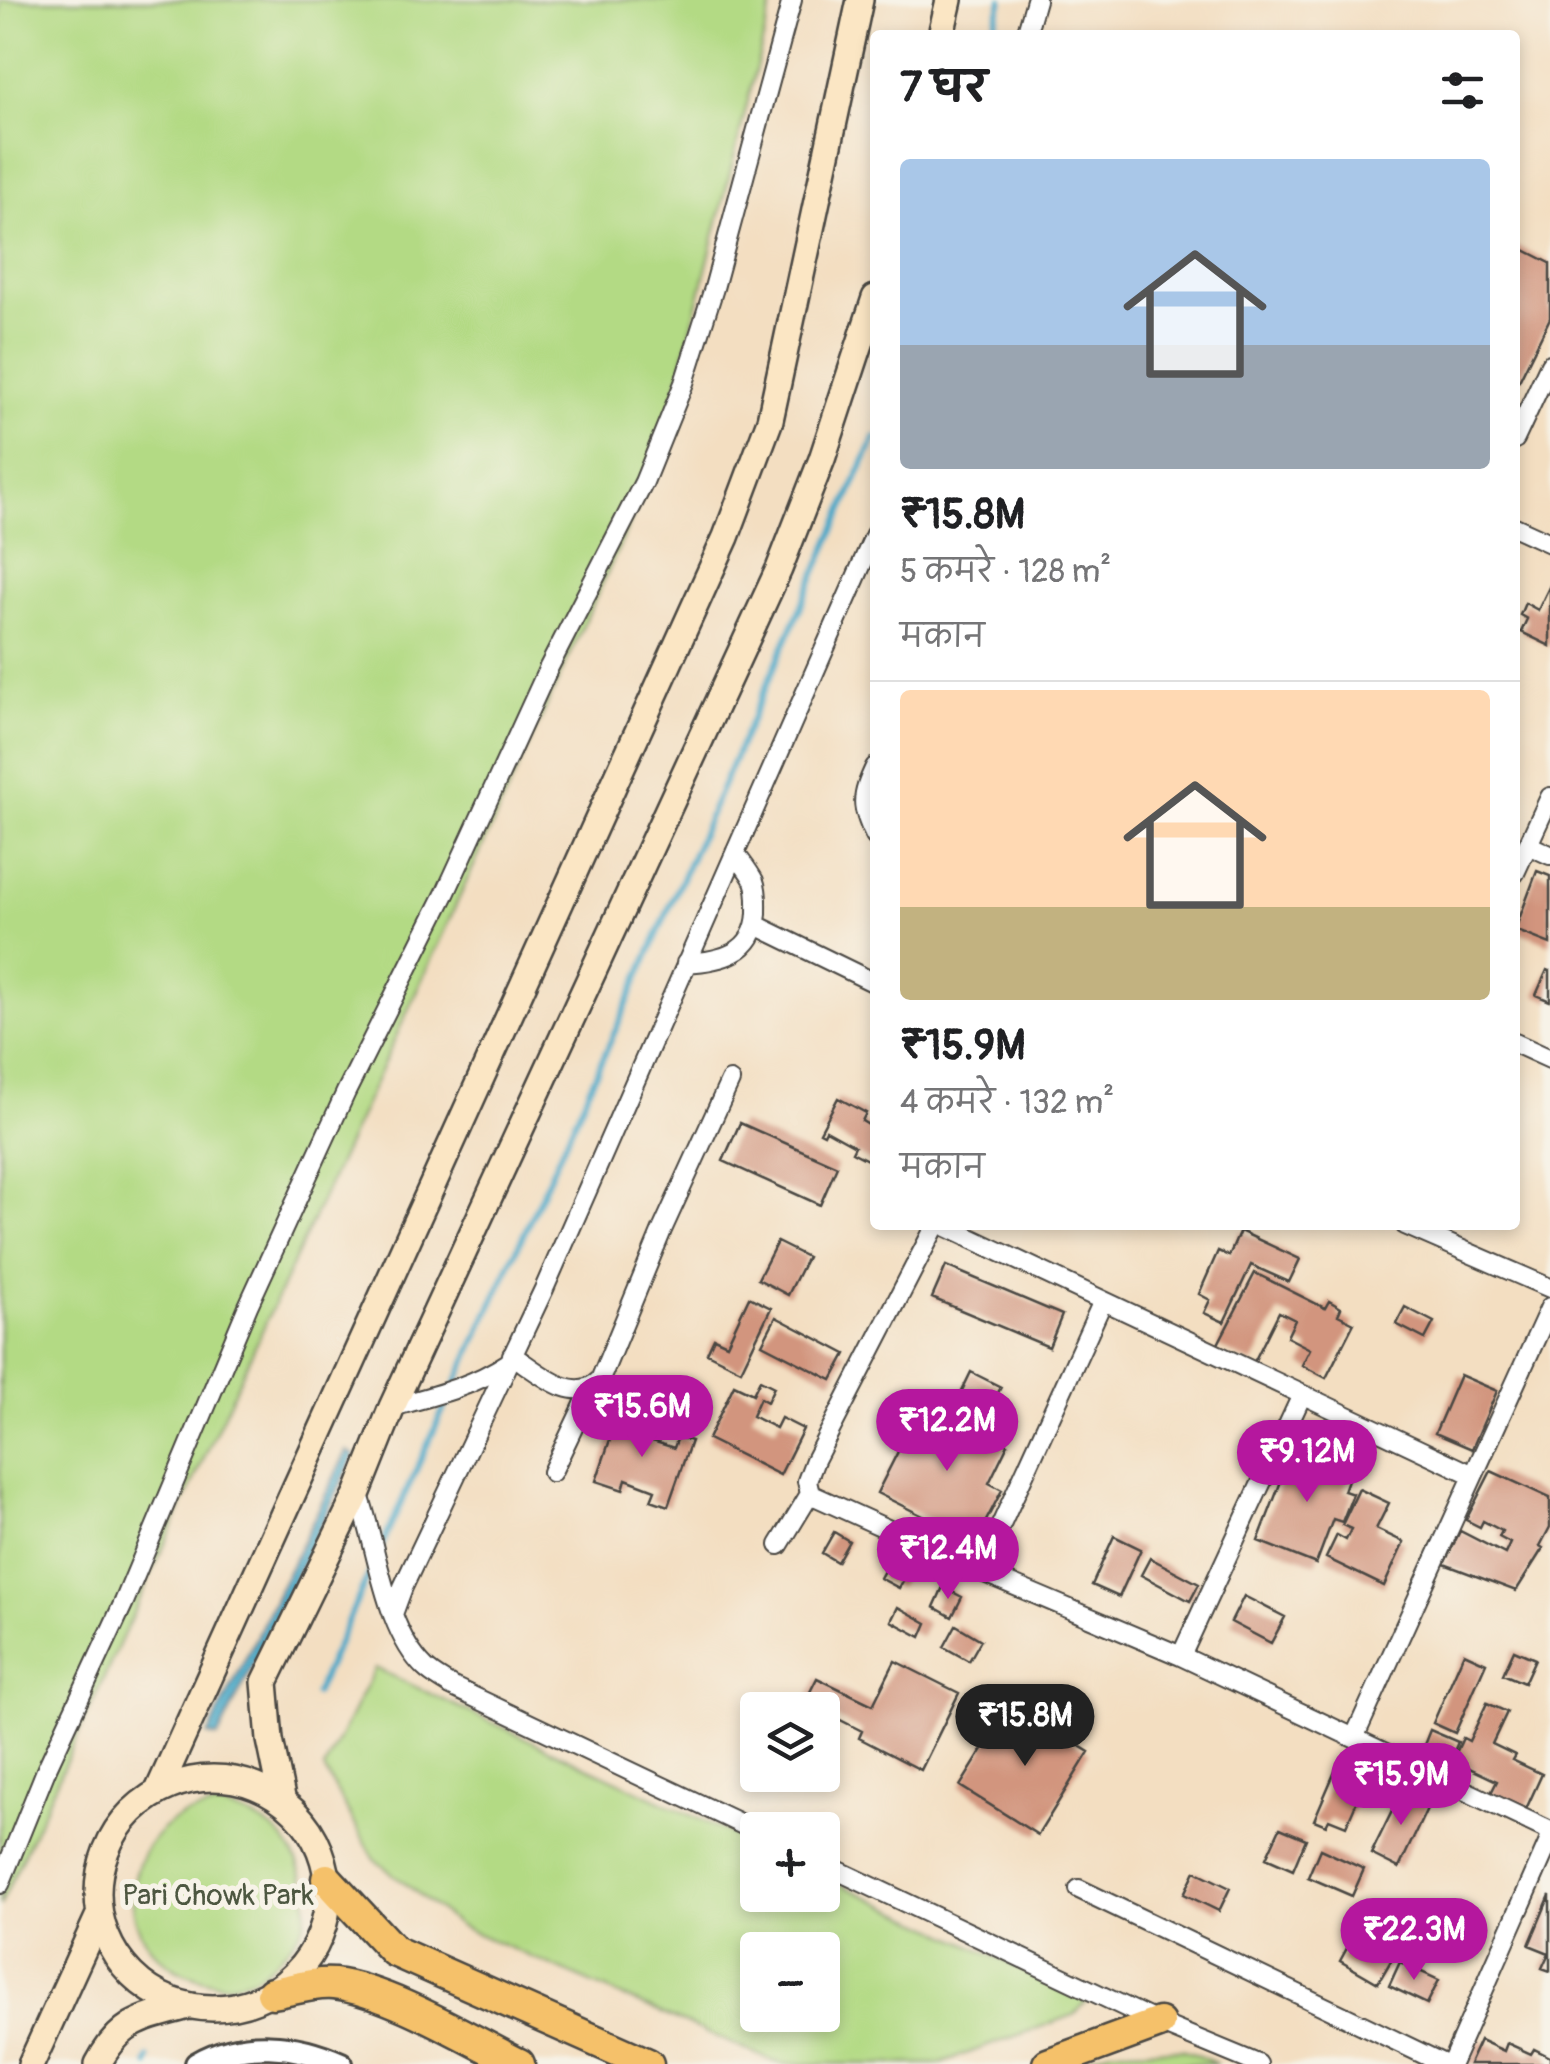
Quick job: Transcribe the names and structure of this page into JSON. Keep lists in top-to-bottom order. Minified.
{"parks":["Pari Chowk Park"],"page":{"heading":"7 घर","list":[{"name":"₹15.8M","note":"5 कमरे · 128 m² · मकान"},{"name":"₹15.9M","note":"4 कमरे · 132 m² · मकान"}],"price":["₹15.6M","₹12.2M","₹9.12M","₹12.4M","₹15.8M","₹15.9M","₹22.3M"],"map_buttons":["+","−"]}}
